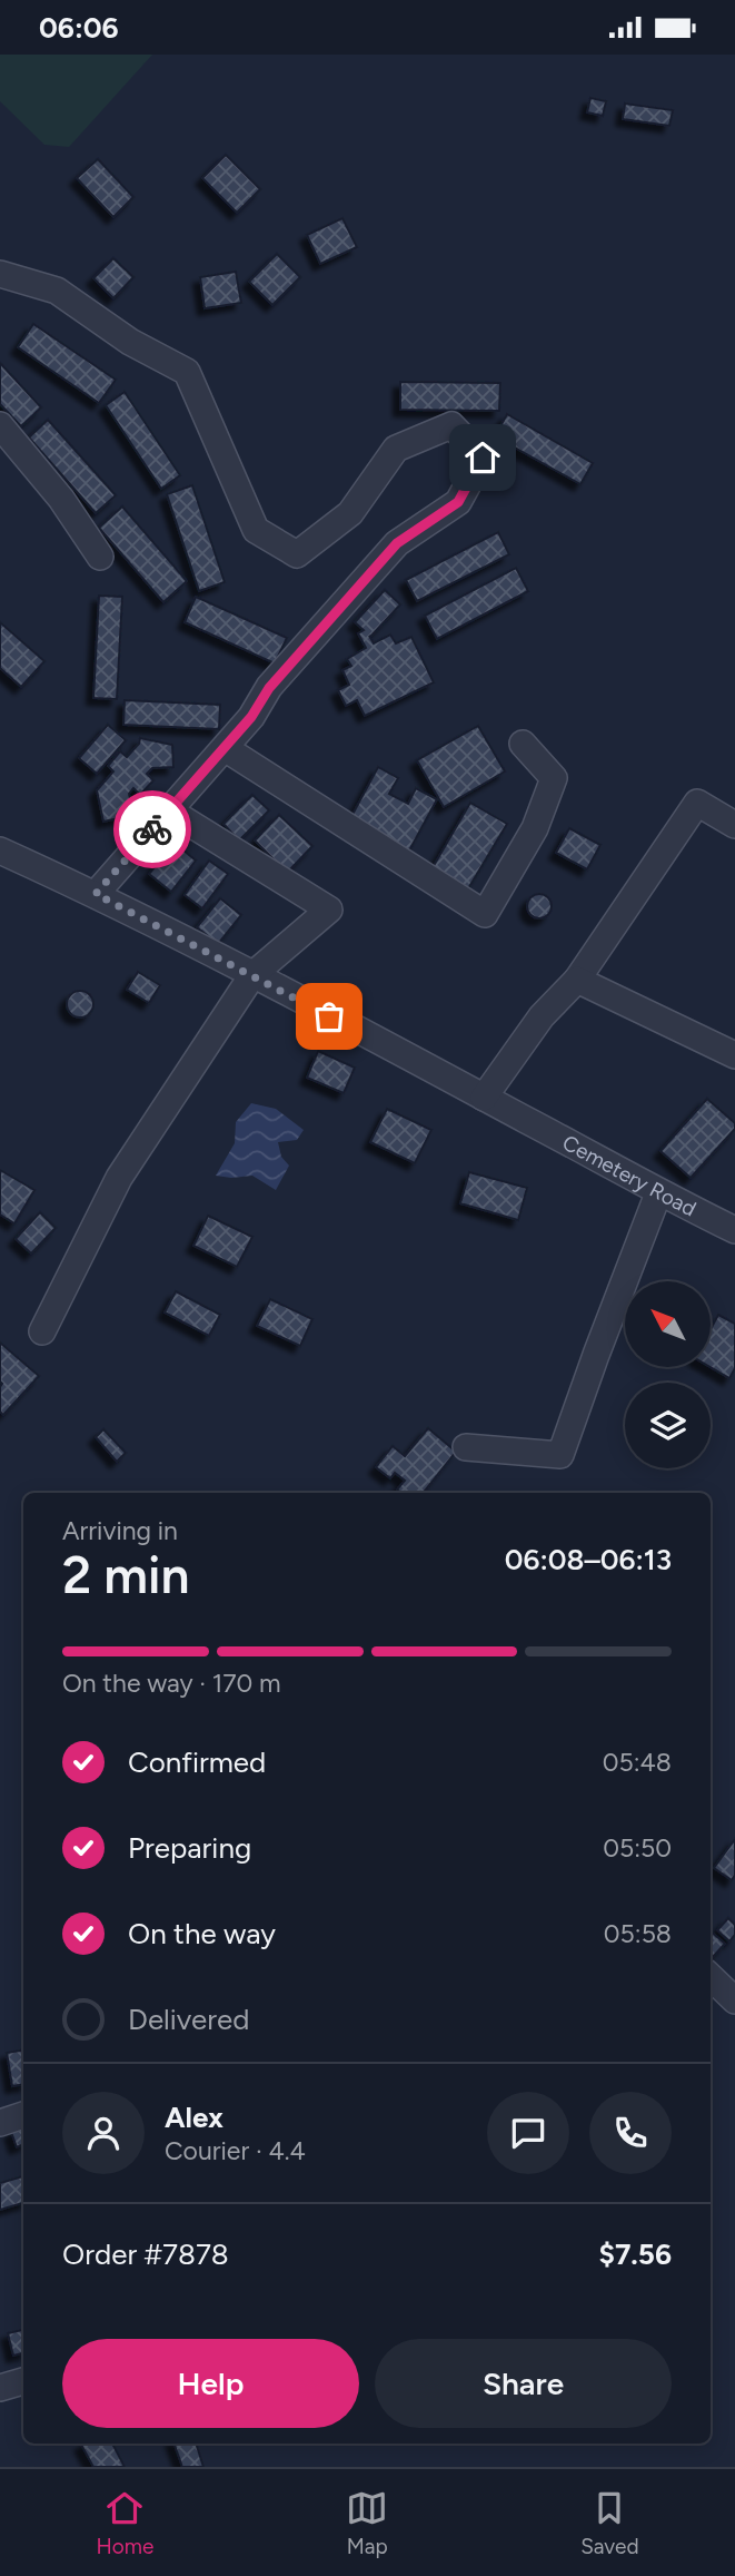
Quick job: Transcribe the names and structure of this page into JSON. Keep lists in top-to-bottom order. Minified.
{"streets":{"street":["Cemetery Road"]},"north":"top left","page":{"status":"06:06","heading":["2 min","Arriving in","06:08–06:13"],"panel":["Alex","Courier · 4.4","Order #7878","$7.56"],"bar":"On the way · 170 m","list":[["Confirmed","05:48"],["Preparing","05:50"],["On the way","05:58"],"Delivered"],"buttons":["Help","Share"],"tabs":["Home","Map","Saved"]}}
